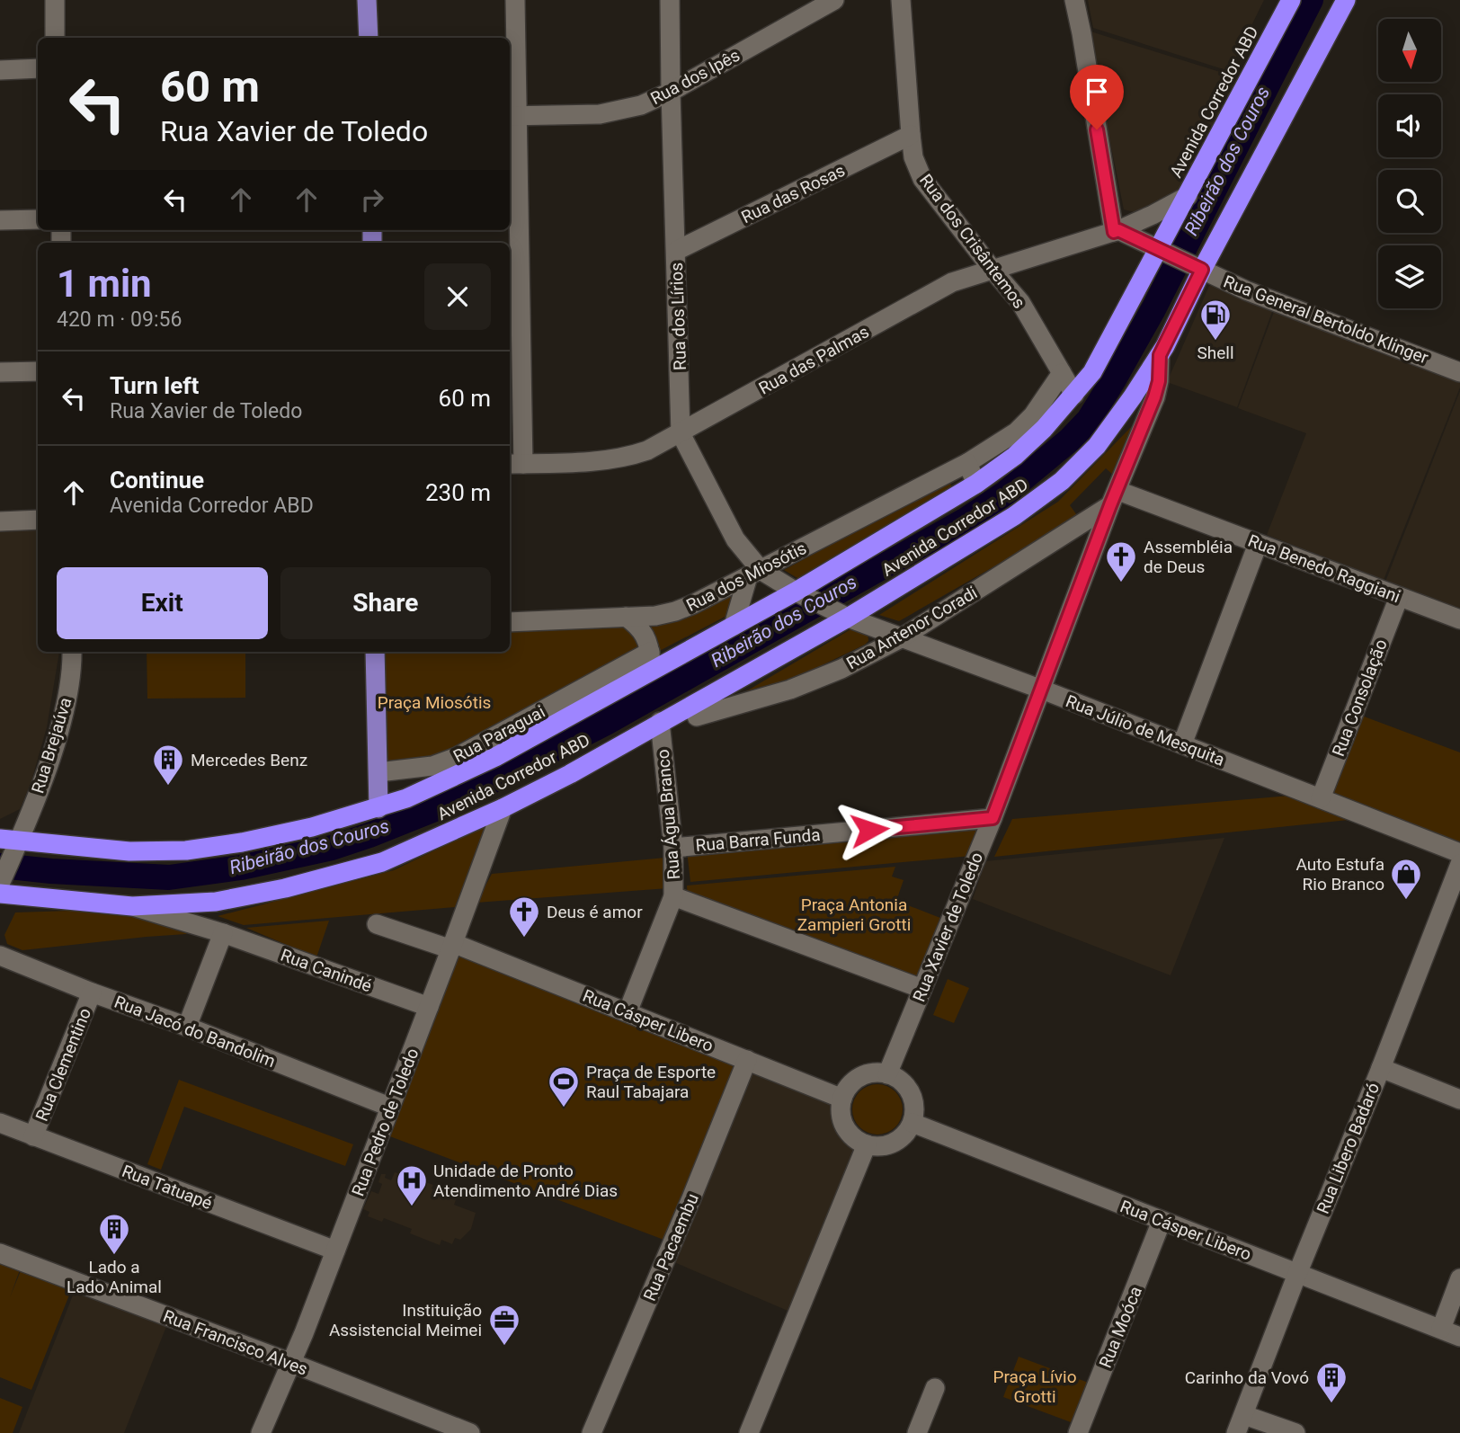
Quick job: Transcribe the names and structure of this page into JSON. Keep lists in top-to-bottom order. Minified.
{"streets":{"highway":["Avenida Corredor ABD"],"street":["Rua dos Ipês","Rua das Rosas","Rua dos Crisântemos","Rua dos Lírios","Rua General Bertoldo Klinger","Rua das Palmas","Rua Benedo Raggiani","Rua dos Miosótis","Rua Antenor Coradi","Rua Consolação","Rua Júlio de Mesquita","Rua Paraguai","Rua Brejaúva","Rua Água Branco","Rua Barra Funda","Rua Xavier de Toledo","Rua Canindé","Rua Cásper Libero","Rua Jacó do Bandolim","Rua Clementino","Rua Pedro de Toledo","Rua Libero Badaró","Rua Tatuapé","Rua Pacaembu","Rua Moóca","Rua Francisco Alves"]},"crossings":[["Rua dos Ipês","Rua dos Lírios"],["Avenida Corredor ABD","Rua dos Crisântemos"],["Avenida Corredor ABD","Rua dos Lírios"],["Avenida Corredor ABD","Rua General Bertoldo Klinger"],["Avenida Corredor ABD","Rua das Palmas"],["Avenida Corredor ABD","Rua Júlio de Mesquita"],["Avenida Corredor ABD","Rua Paraguai"],["Avenida Corredor ABD","Rua Brejaúva"],["Avenida Corredor ABD","Rua Água Branco"],["Avenida Corredor ABD","Rua Xavier de Toledo"],["Avenida Corredor ABD","Rua Canindé"],["Avenida Corredor ABD","Rua Pedro de Toledo"],["Rua das Rosas","Rua dos Crisântemos"],["Rua das Rosas","Rua dos Lírios"],["Rua dos Crisântemos","Rua das Palmas"],["Rua dos Crisântemos","Rua dos Miosótis"],["Rua dos Lírios","Rua das Palmas"],["Rua dos Lírios","Rua dos Miosótis"],["Rua dos Lírios","Rua Júlio de Mesquita"],["Rua Benedo Raggiani","Rua Antenor Coradi"],["Rua Benedo Raggiani","Rua Consolação"],["Rua Benedo Raggiani","Rua Xavier de Toledo"],["Rua Antenor Coradi","Rua Júlio de Mesquita"],["Rua Antenor Coradi","Rua Xavier de Toledo"],["Rua Consolação","Rua Júlio de Mesquita"],["Rua Júlio de Mesquita","Rua Xavier de Toledo"],["Rua Água Branco","Rua Barra Funda"],["Rua Água Branco","Rua Cásper Libero"],["Rua Barra Funda","Rua Xavier de Toledo"],["Rua Xavier de Toledo","Rua Cásper Libero"],["Rua Canindé","Rua Pedro de Toledo"],["Rua Cásper Libero","Rua Pedro de Toledo"],["Rua Cásper Libero","Rua Libero Badaró"],["Rua Cásper Libero","Rua Pacaembu"],["Rua Cásper Libero","Rua Moóca"],["Rua Jacó do Bandolim","Rua Clementino"],["Rua Jacó do Bandolim","Rua Pedro de Toledo"],["Rua Clementino","Rua Tatuapé"],["Rua Pedro de Toledo","Rua Tatuapé"],["Rua Pedro de Toledo","Rua Francisco Alves"]],"water":["Ribeirão dos Couros"],"parks":["Praça Miosótis","Praça Antonia Zampieri Grotti","Praça Lívio Grotti"],"places":{"fuel station":["Shell"],"church":["Assembléia de Deus","Deus é amor"],"building":["Mercedes Benz","Lado a Lado Animal","Carinho da Vovó"],"shop":["Auto Estufa Rio Branco"],"sports":["Praça de Esporte Raul Tabajara"],"hospital":["Unidade de Pronto Atendimento André Dias"],"office":["Instituição Assistencial Meimei"]},"north":"bottom","page":{"turn":["60 m","Rua Xavier de Toledo"],"heading":["1 min","420 m · 09:56"],"list":[{"name":"Turn left","note":"Rua Xavier de Toledo","value":"60 m"},{"name":"Continue","note":"Avenida Corredor ABD","value":"230 m"}],"buttons":["Exit","Share"]}}
